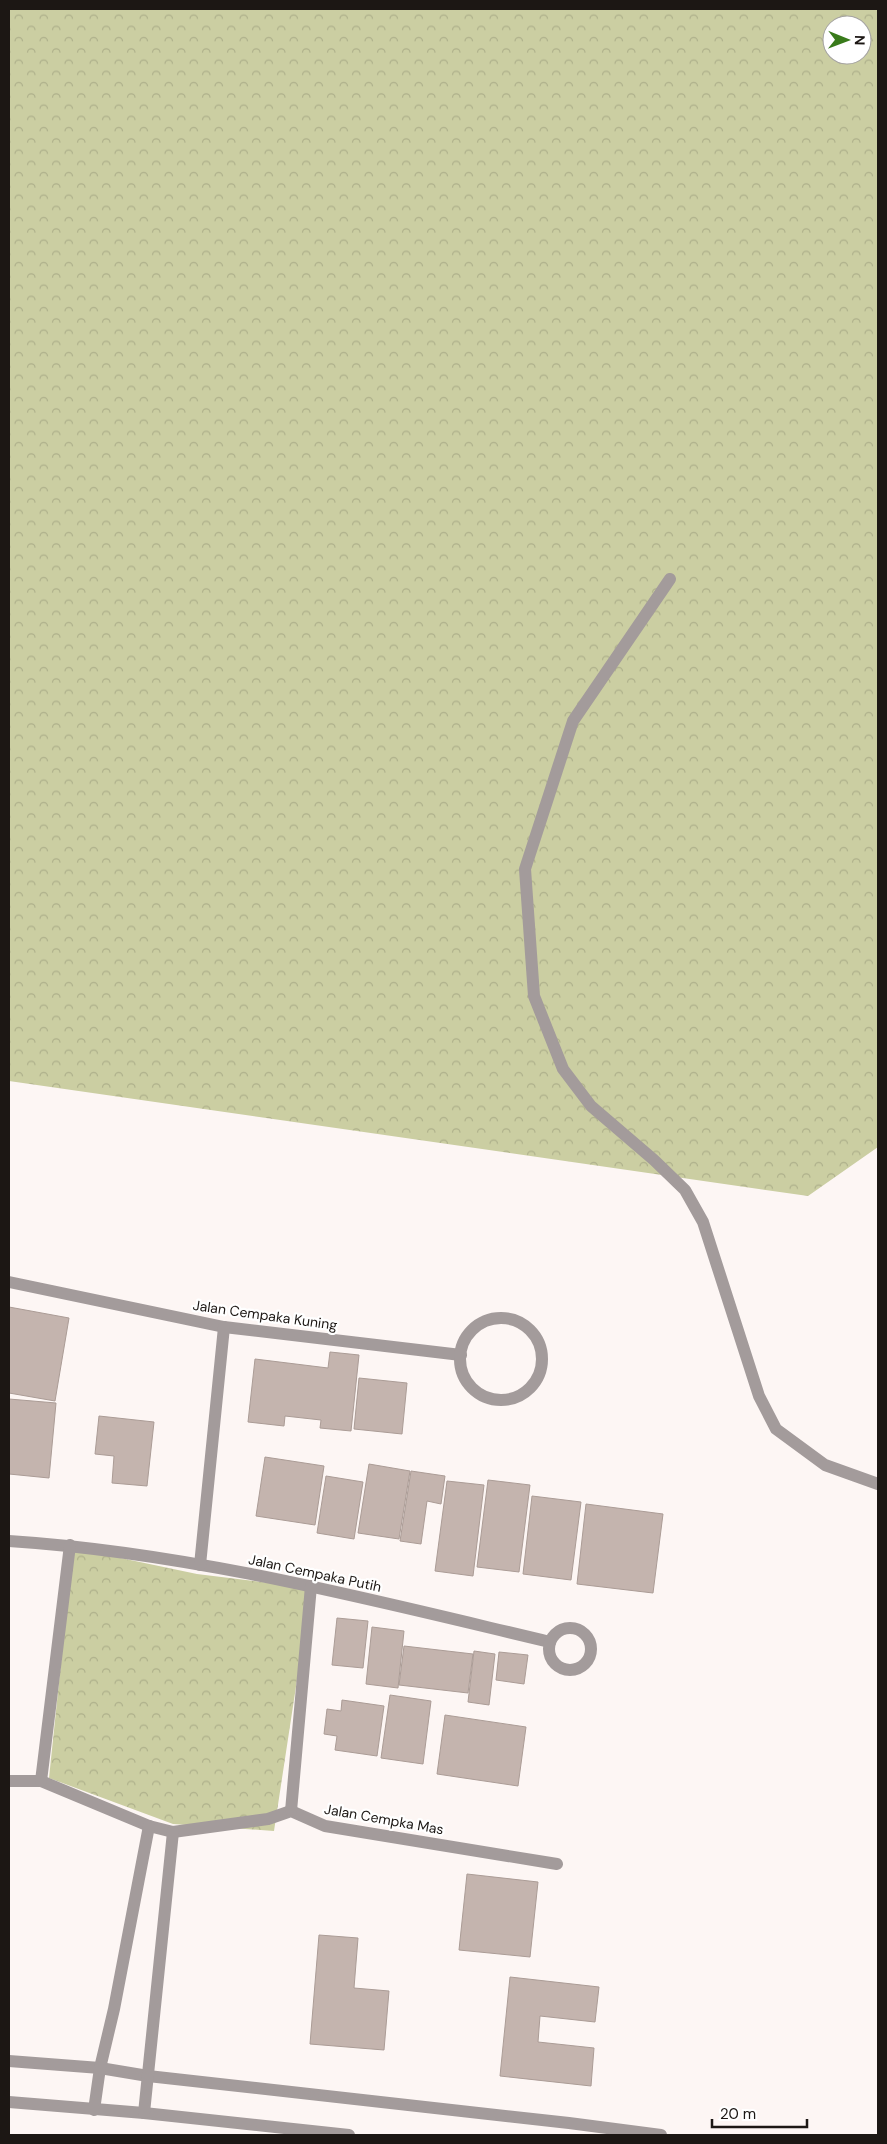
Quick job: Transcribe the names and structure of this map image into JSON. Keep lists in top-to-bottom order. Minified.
{"streets":{"street":["Jalan Cempaka Kuning","Jalan Cempaka Putih","Jalan Cempka Mas"]},"scale_bar":"20 m","north":"right"}
